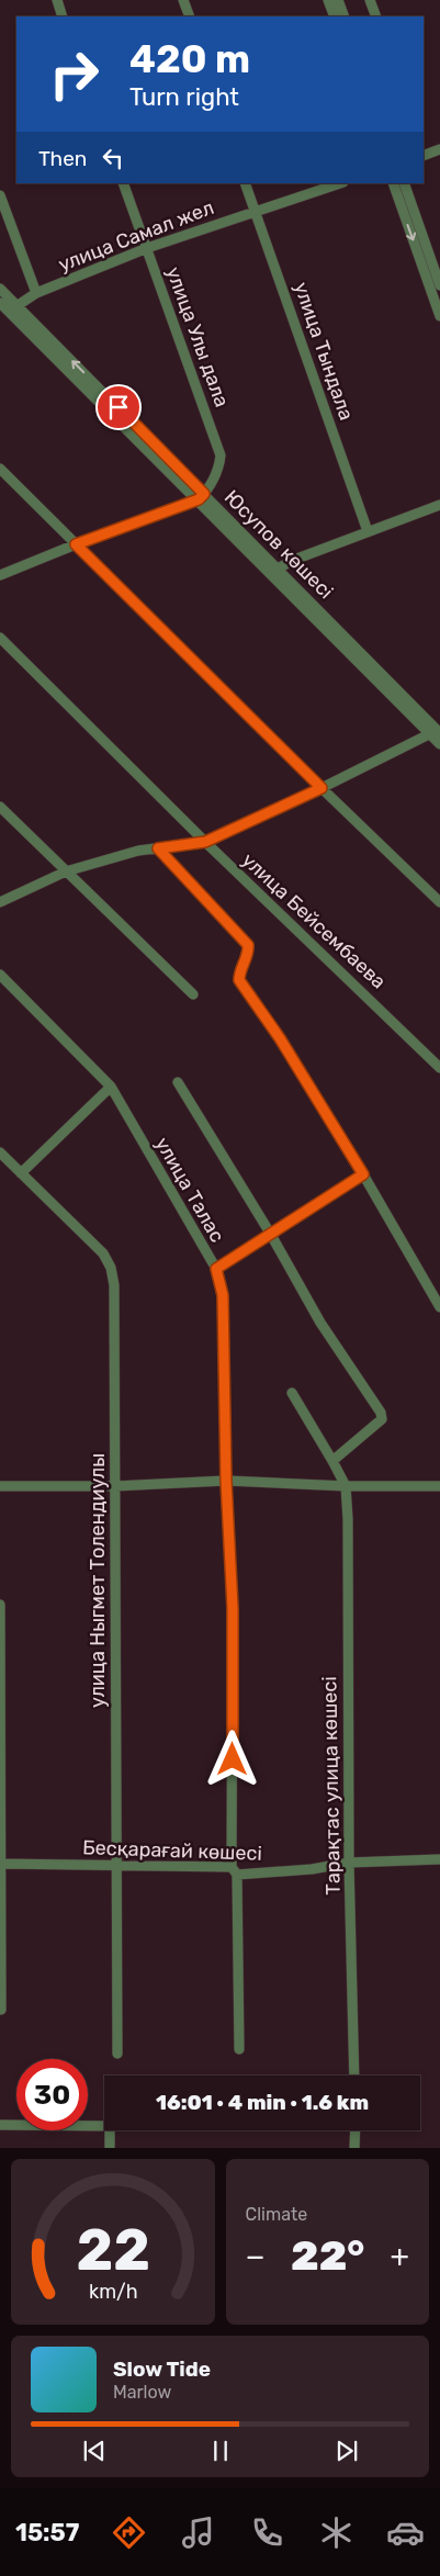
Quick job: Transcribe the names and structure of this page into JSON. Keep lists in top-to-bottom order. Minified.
{"streets":{"street":["улица Самал жел","улица Улы дала","улица Тындала","Юсупов көшесі","улица Бейсембаева","улица Талас","улица Ныгмет Толендиулы","Тарақтас улица көшесі","Бесқарағай көшесі"]},"crossings":[["улица Самал жел","улица Улы дала"],["улица Самал жел","улица Тындала"],["улица Самал жел","Юсупов көшесі"],["улица Улы дала","Юсупов көшесі"],["улица Талас","Бесқарағай көшесі"],["улица Ныгмет Толендиулы","Бесқарағай көшесі"],["Тарақтас улица көшесі","Бесқарағай көшесі"]],"page":{"turn":["420 m","Turn right"],"then":"Then","limit":"30","trip":"16:01 · 4 min · 1.6 km","tile":"Climate","heat":["−","22°","+"],"song":["Slow Tide","Marlow"],"tabs":"15:57","gauge":["22","km/h"]}}
